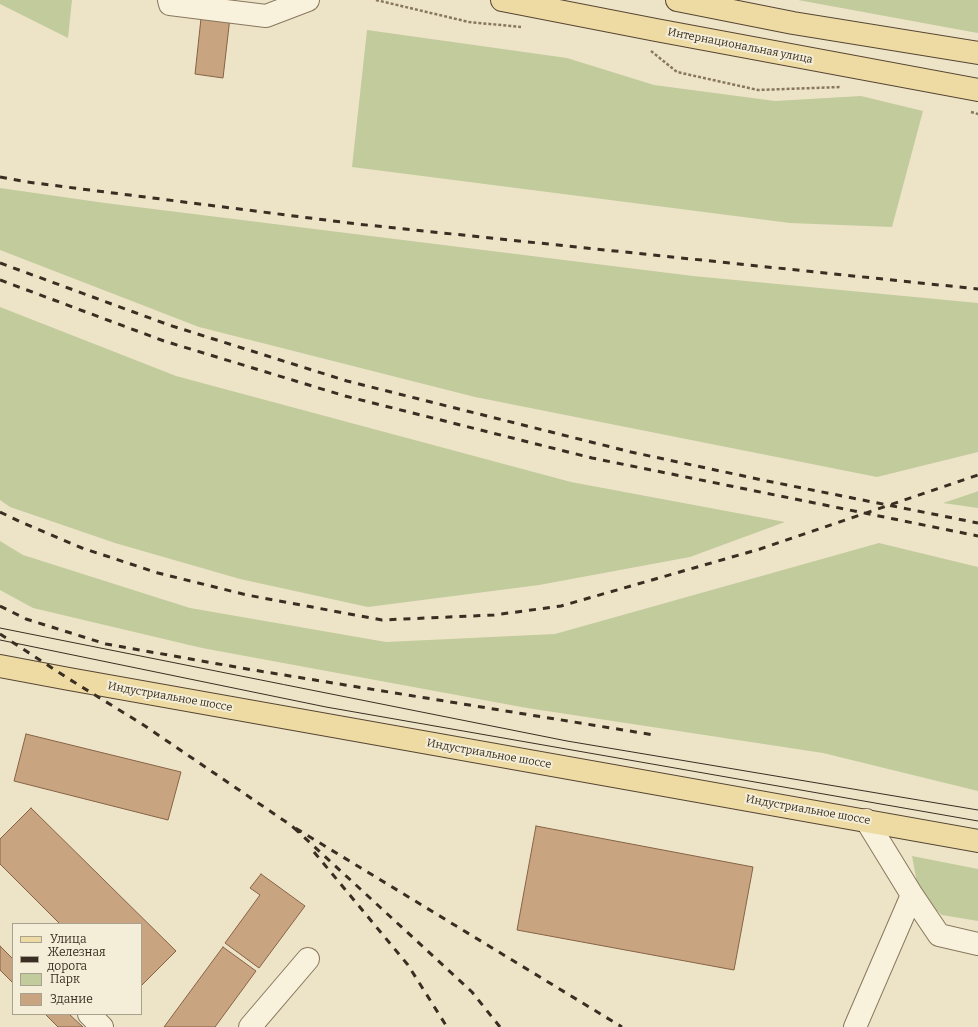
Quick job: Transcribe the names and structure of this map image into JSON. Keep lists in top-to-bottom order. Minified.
{"streets":{"main road":["Интернациональная улица","Индустриальное шоссе"]},"legend":["Улица","Железная дорога","Парк","Здание"]}
